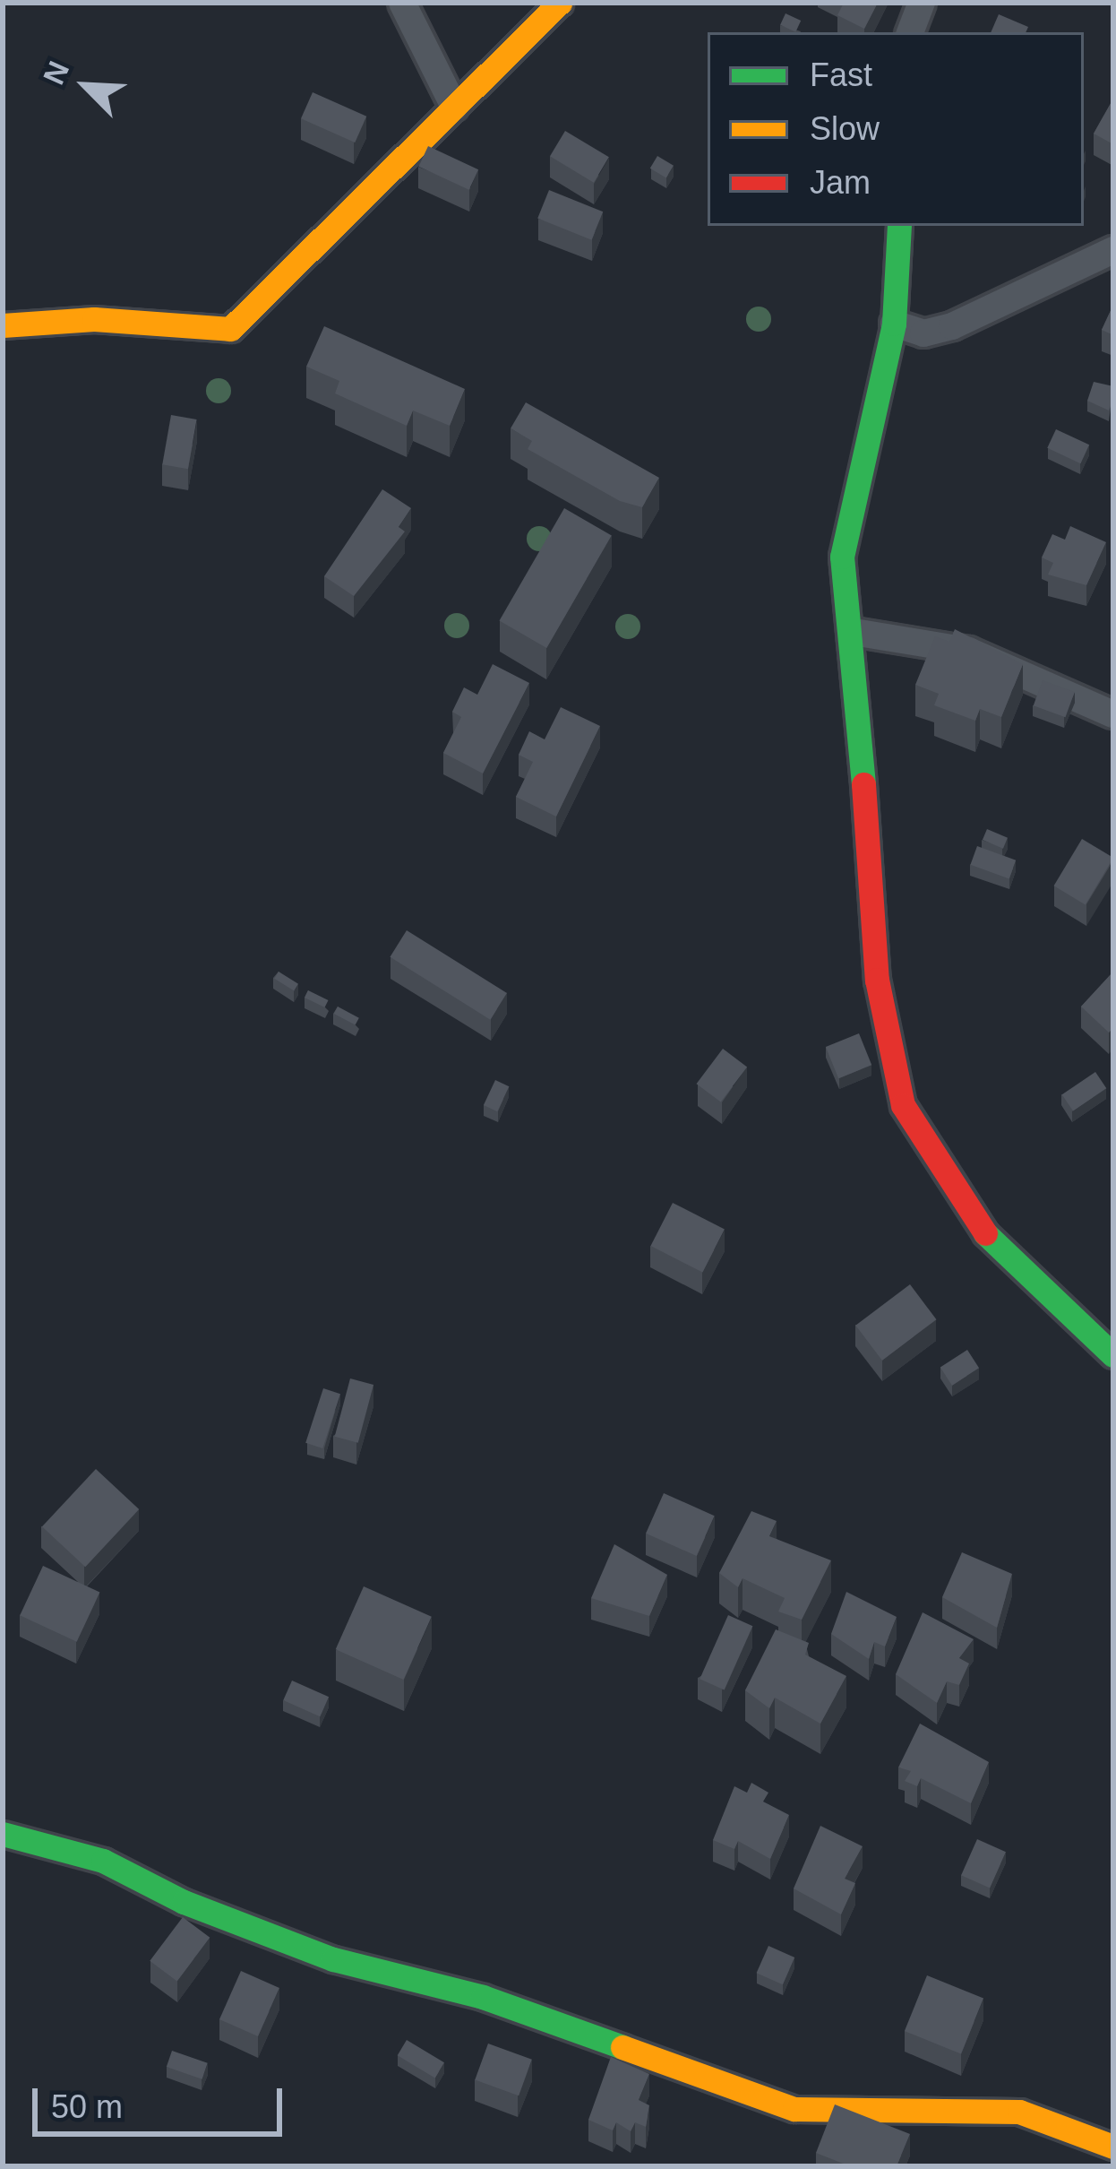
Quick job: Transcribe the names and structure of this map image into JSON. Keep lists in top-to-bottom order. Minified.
{"legend":["Fast","Slow","Jam"],"scale_bar":"50 m","north":"top left"}
